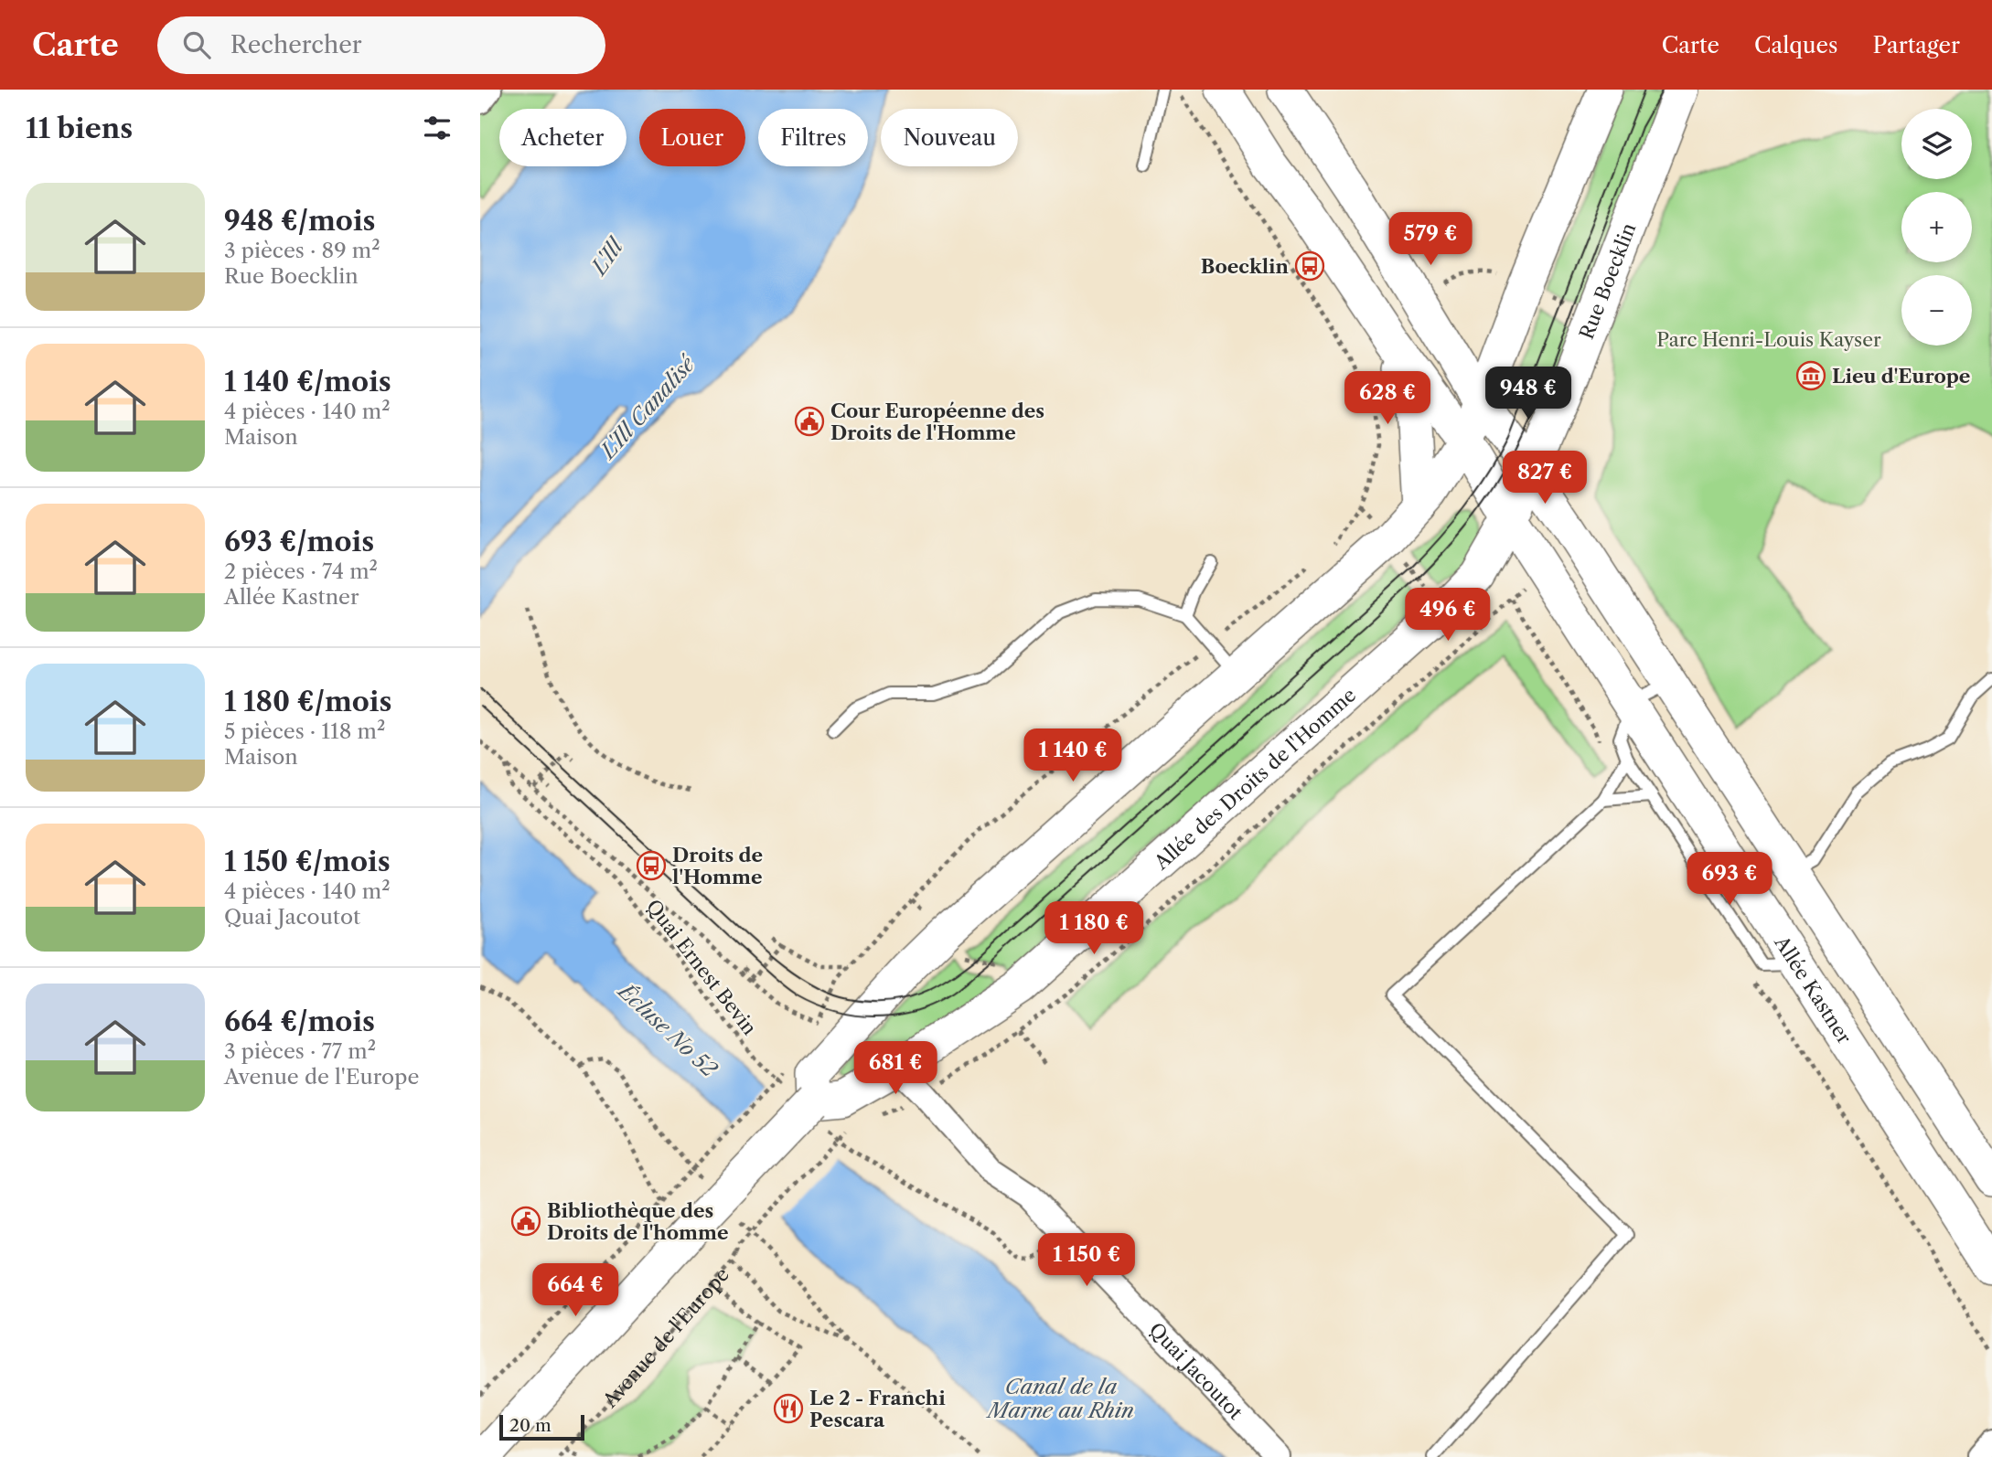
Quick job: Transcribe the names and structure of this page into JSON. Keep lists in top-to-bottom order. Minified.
{"streets":{"main road":["Rue Boecklin","Allée des Droits de l'Homme","Allée Kastner"],"street":["Quai Jacoutot"],"path":["Quai Ernest Bevin","Avenue de l'Europe"]},"crossings":[["Rue Boecklin","Allée des Droits de l'Homme"],["Allée des Droits de l'Homme","Allée Kastner"],["Allée des Droits de l'Homme","Quai Jacoutot"]],"water":["L'Ill","L'Ill Canalisé","Écluse No 52","Canal de la Marne au Rhin"],"parks":["Parc Henri-Louis Kayser"],"places":{"bus stop":["Boecklin","Droits de l'Homme"],"museum":["Lieu d'Europe"],"public building":["Cour Européenne des Droits de l'Homme","Bibliothèque des Droits de l'homme"],"restaurant":["Le 2 - Franchi Pescara"]},"scale_bar":"20 m","page":{"header":"Carte","search":"Rechercher","nav":["Carte","Calques","Partager"],"heading":"11 biens","map_buttons":["+","−"],"chip":["Acheter","Louer","Filtres","Nouveau"],"list":[{"name":"948 €/mois","note":"3 pièces · 89 m² · Rue Boecklin"},{"name":"1 140 €/mois","note":"4 pièces · 140 m² · Maison"},{"name":"693 €/mois","note":"2 pièces · 74 m² · Allée Kastner"},{"name":"1 180 €/mois","note":"5 pièces · 118 m² · Maison"},{"name":"1 150 €/mois","note":"4 pièces · 140 m² · Quai Jacoutot"},{"name":"664 €/mois","note":"3 pièces · 77 m² · Avenue de l'Europe"}],"price":["579 €","948 €","628 €","827 €","496 €","1 140 €","693 €","1 180 €","681 €","1 150 €","664 €"],"scale":"20 m"}}
